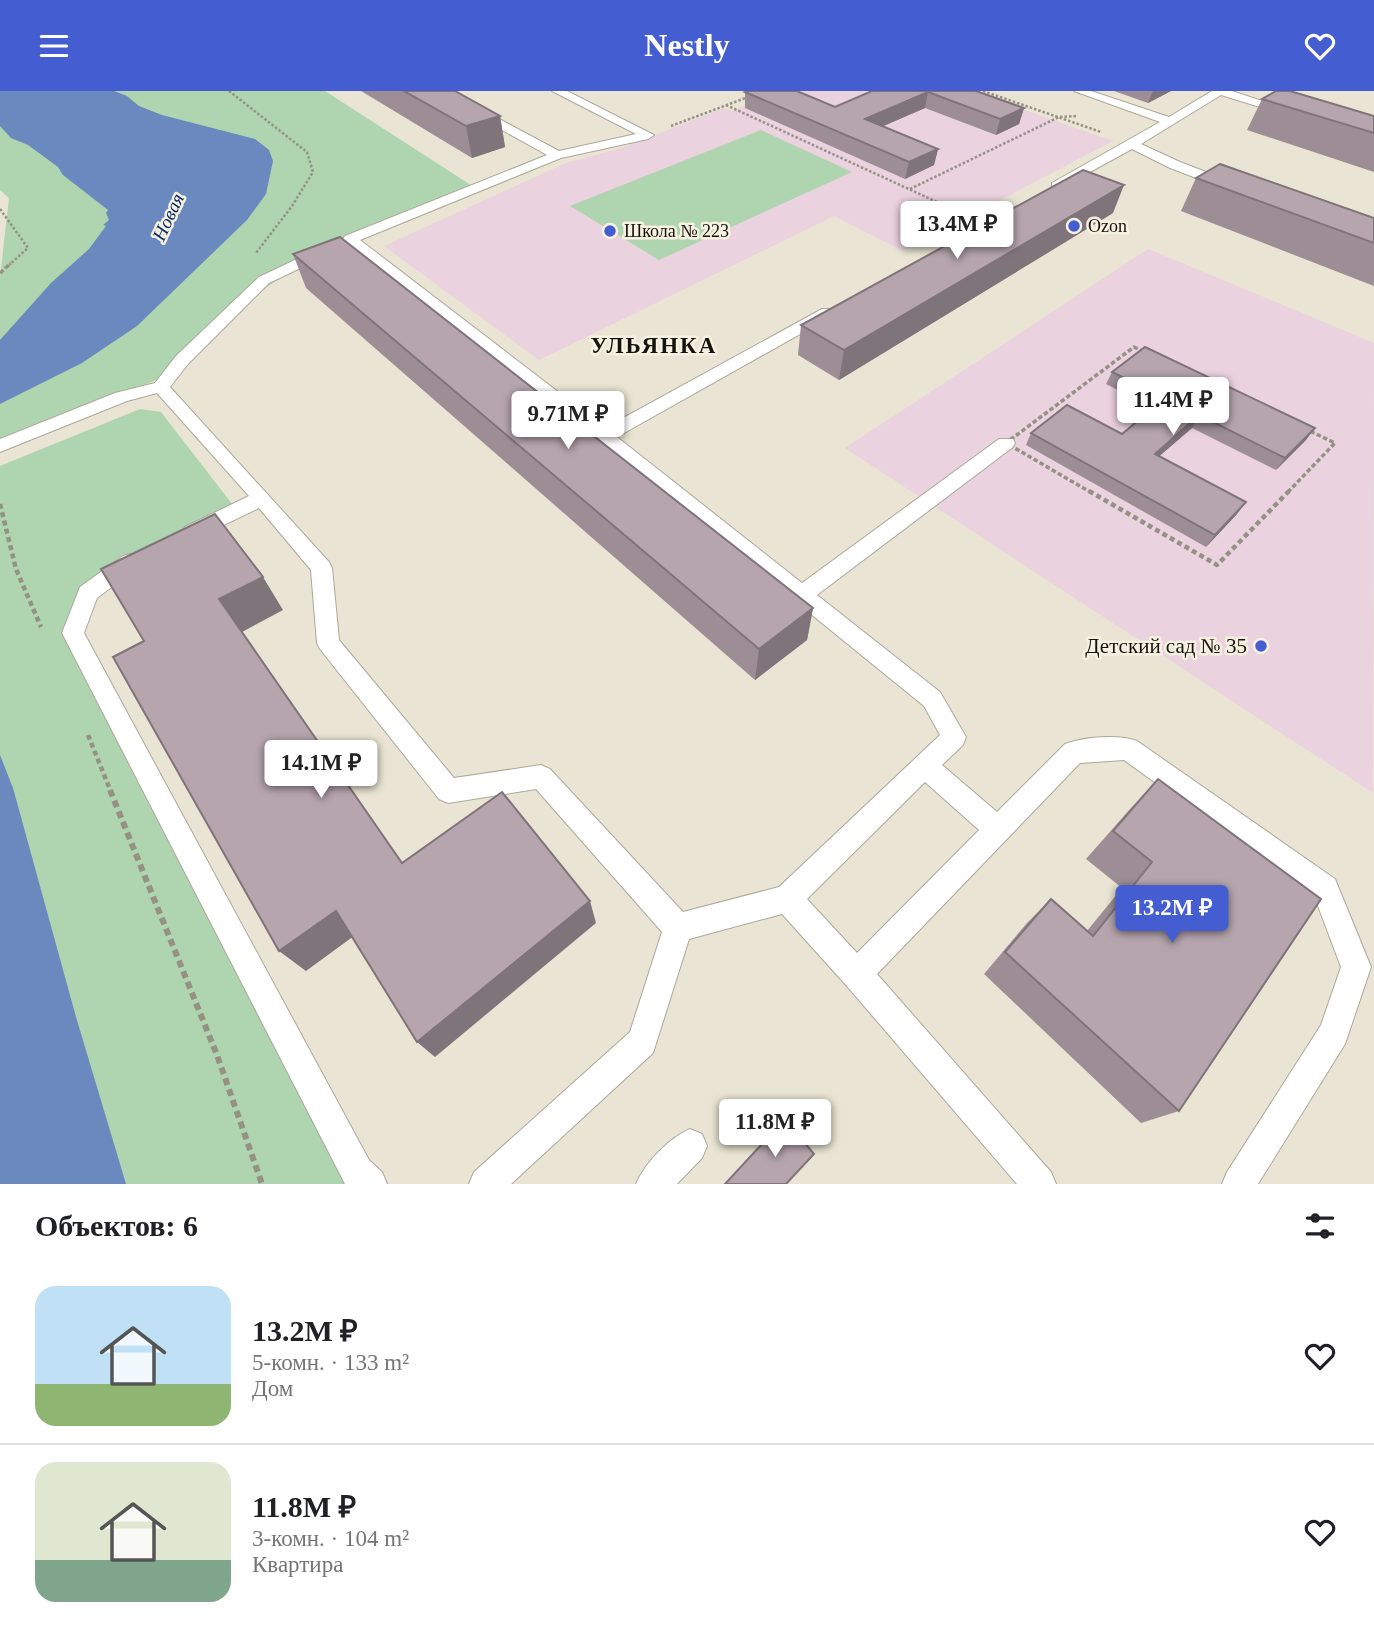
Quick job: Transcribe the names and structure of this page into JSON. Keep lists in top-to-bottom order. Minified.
{"districts":["УЛЬЯНКА"],"water":["Новая"],"places":["Ozon","Школа № 223","Детский сад № 35"],"page":{"header":"Nestly","price":["13.4M ₽","11.4M ₽","9.71M ₽","14.1M ₽","13.2M ₽","11.8M ₽"],"heading":"Объектов: 6","list":[{"name":"13.2M ₽","note":"5-комн. · 133 m² · Дом"},{"name":"11.8M ₽","note":"3-комн. · 104 m² · Квартира"}]}}
